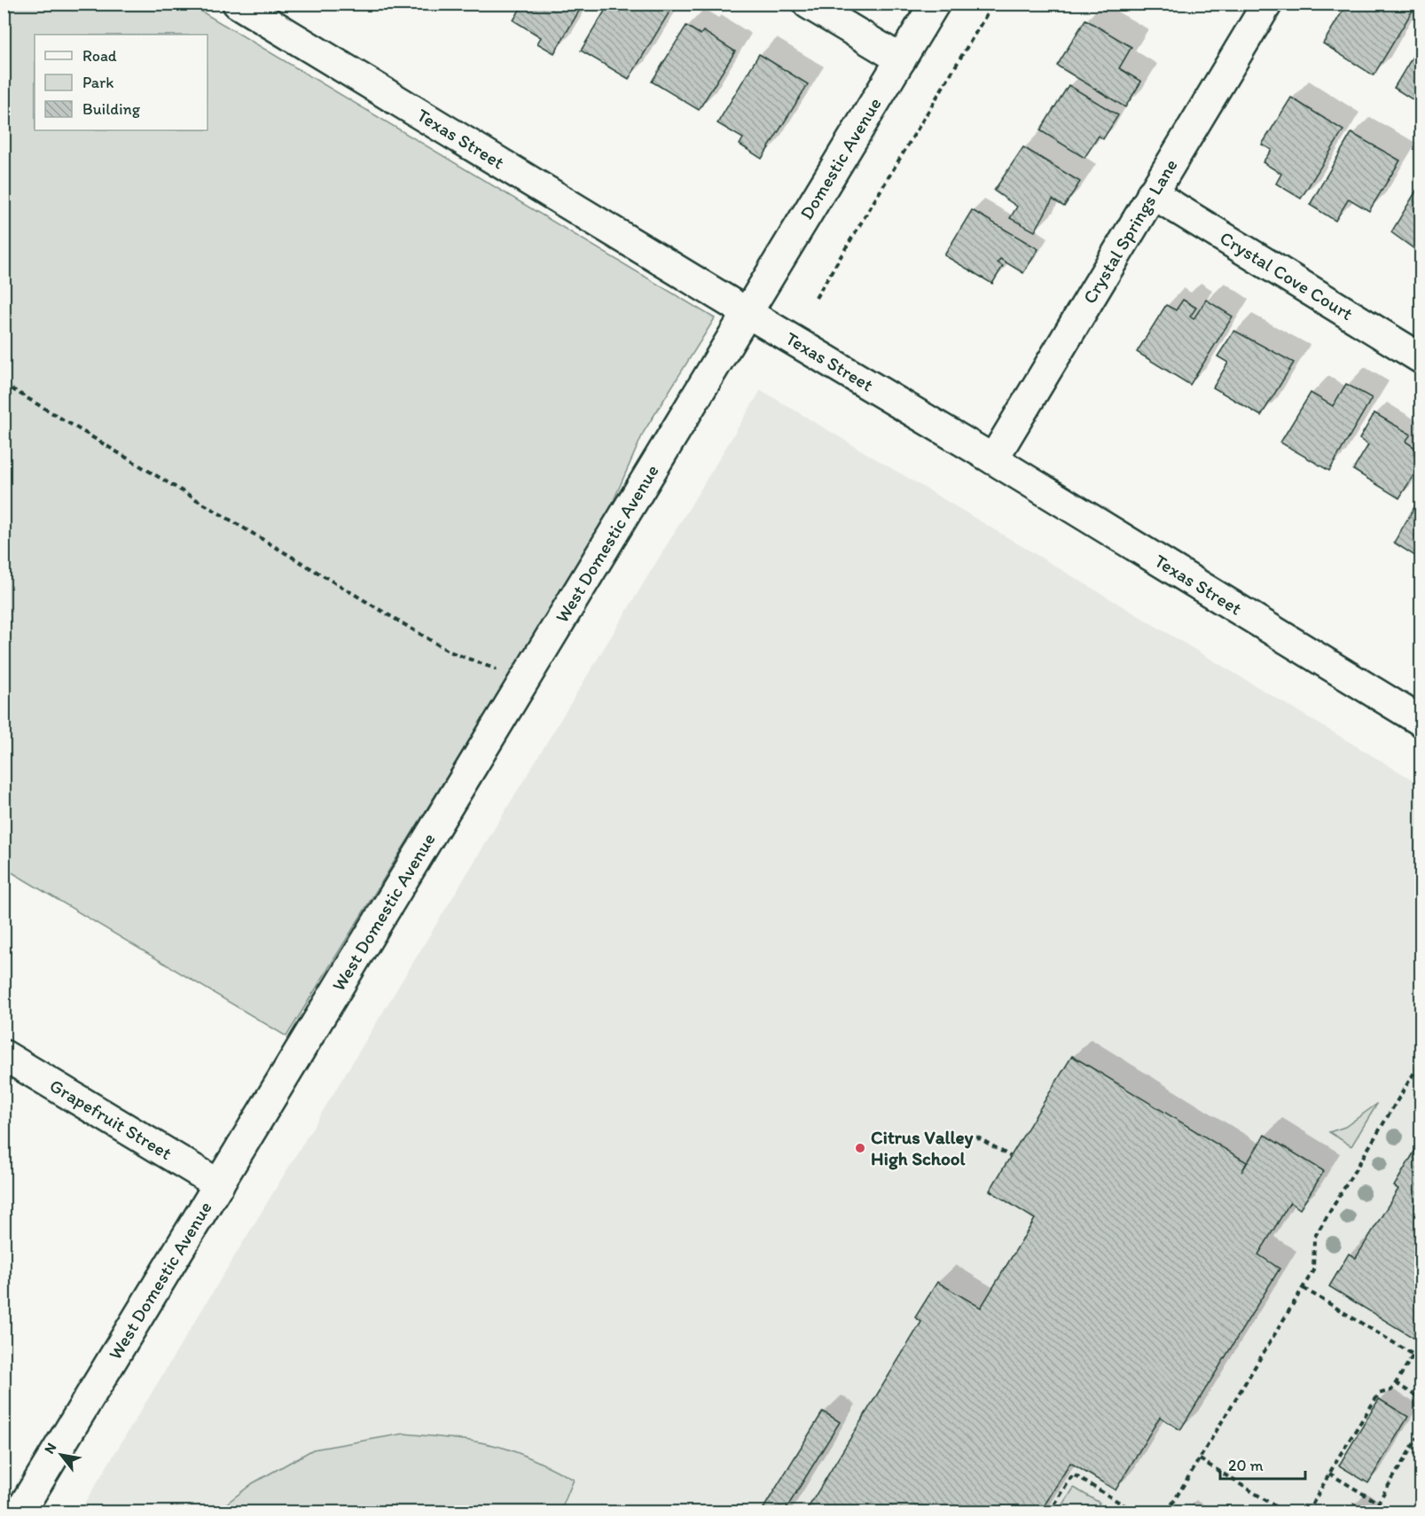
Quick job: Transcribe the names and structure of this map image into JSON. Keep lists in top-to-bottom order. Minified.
{"streets":{"street":["Texas Street","Domestic Avenue","Crystal Springs Lane","Crystal Cove Court","West Domestic Avenue","Grapefruit Street"]},"crossings":[["Texas Street","Domestic Avenue"],["Texas Street","Crystal Springs Lane"],["Texas Street","West Domestic Avenue"],["Domestic Avenue","West Domestic Avenue"],["Crystal Springs Lane","Crystal Cove Court"],["West Domestic Avenue","Grapefruit Street"]],"places":["Citrus Valley High School"],"legend":["Road","Park","Building"],"scale_bar":"20 m","north":"top left"}
